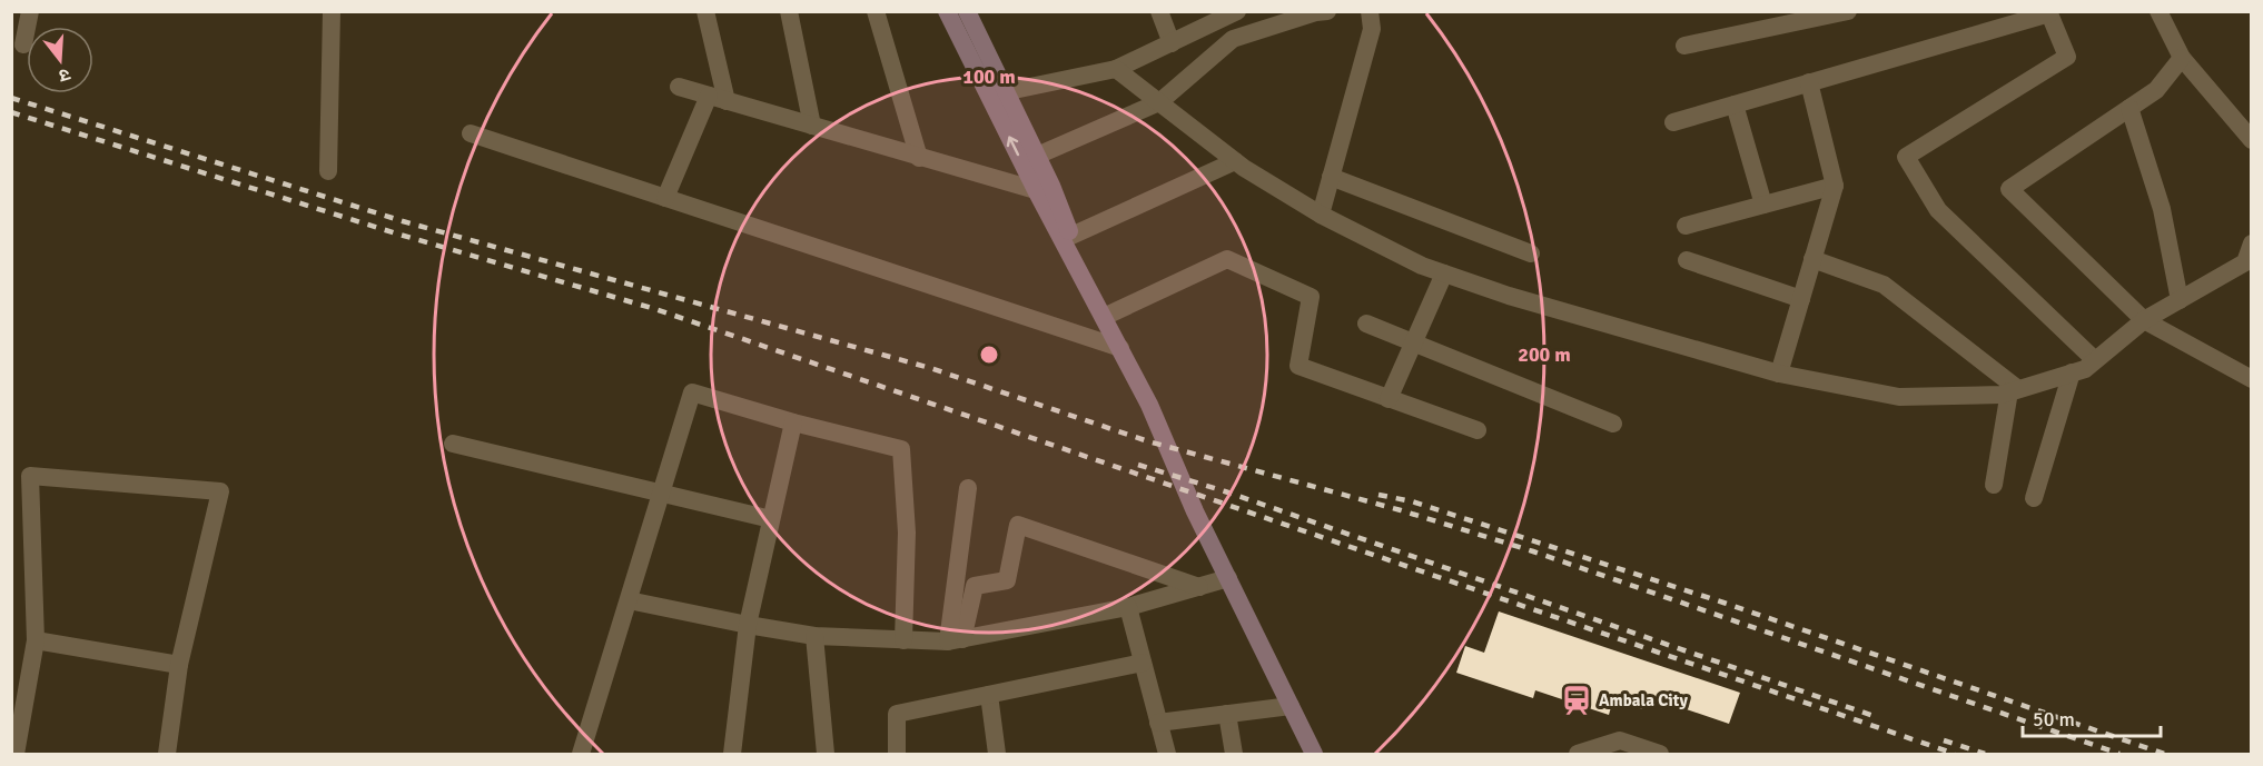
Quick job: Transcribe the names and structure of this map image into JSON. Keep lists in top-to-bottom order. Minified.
{"places":{"station":["Ambala City"]},"scale_bar":"50 m","north":"bottom","rings":["100 m","200 m"]}
